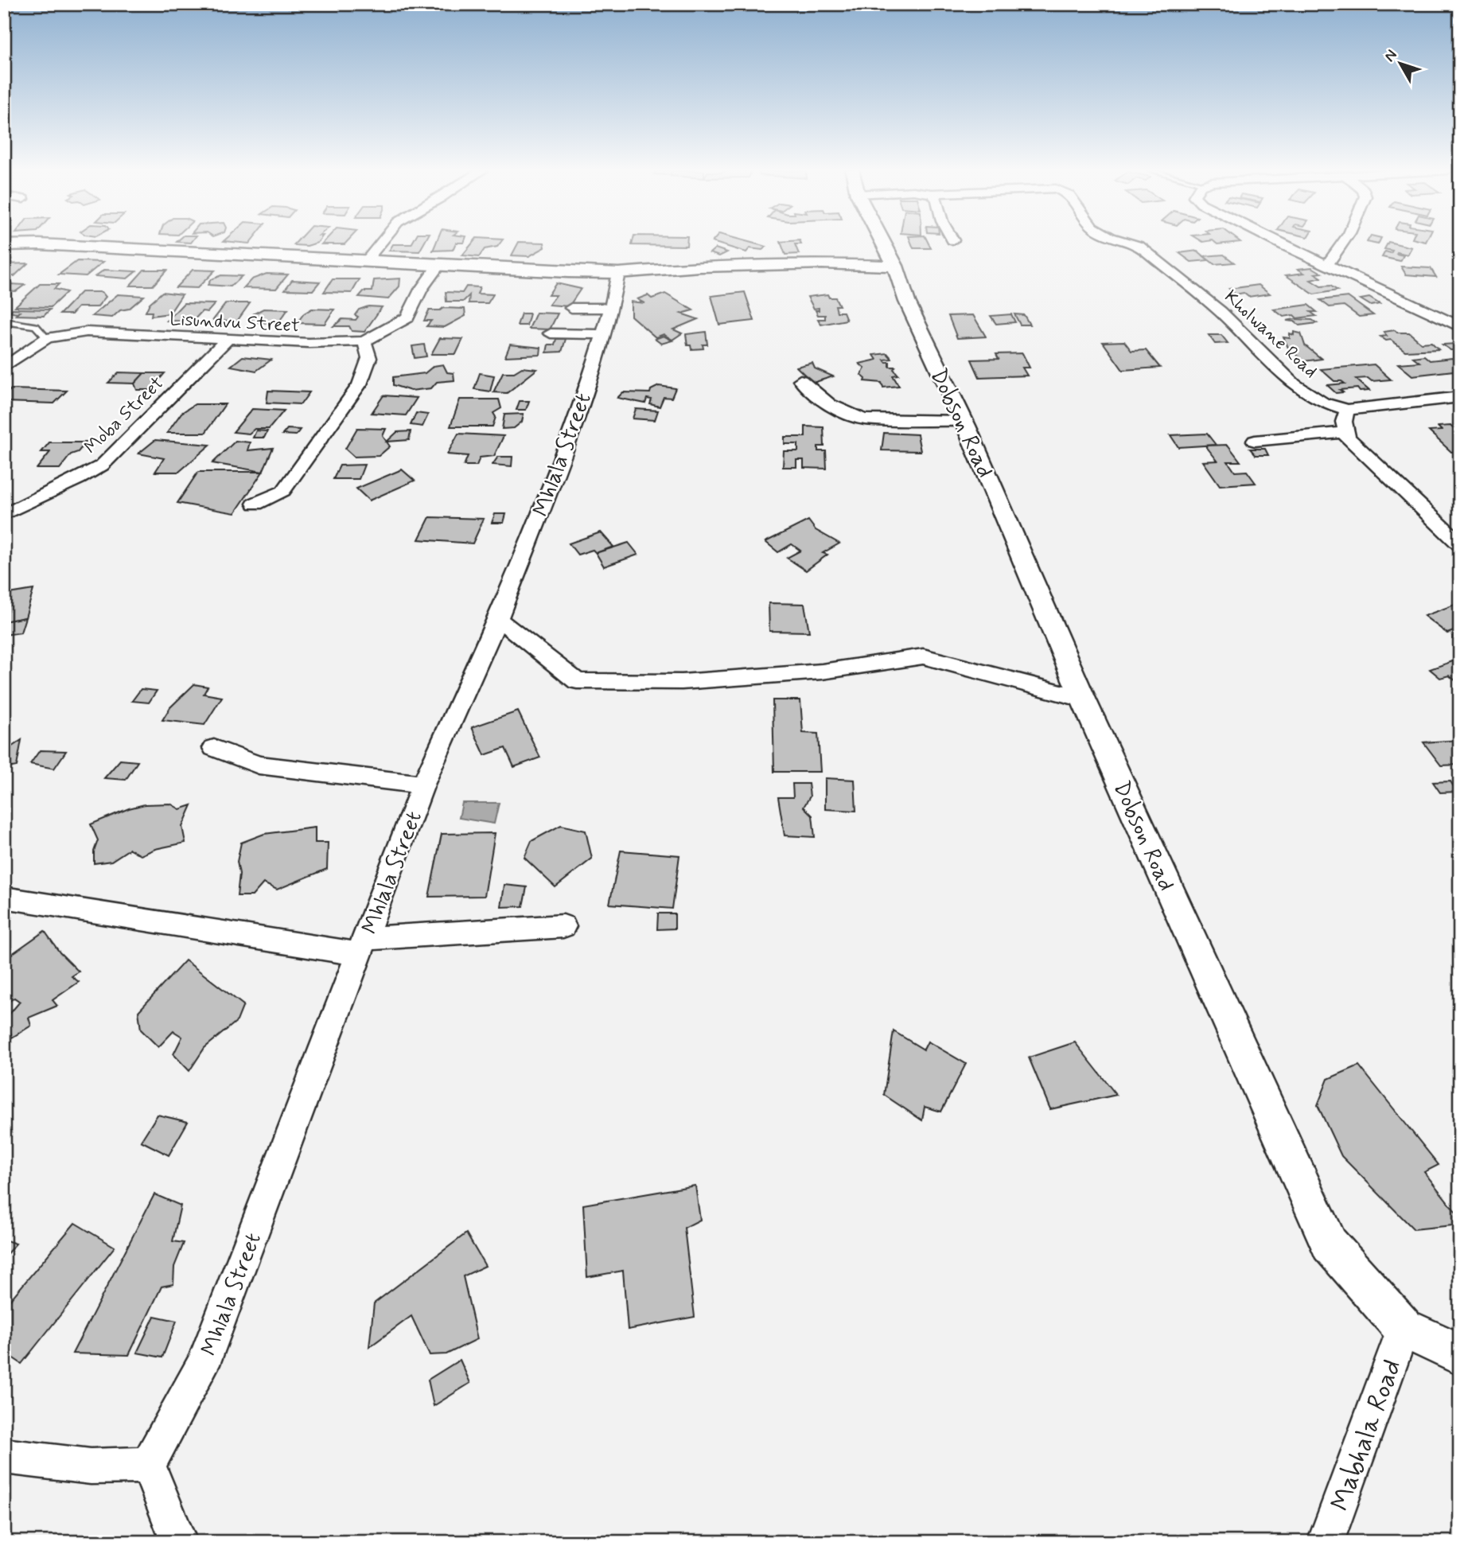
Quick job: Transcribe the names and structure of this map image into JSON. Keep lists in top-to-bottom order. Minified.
{"streets":{"street":["Lisundvu Street","Kholwane Road","Moba Street","Dobson Road","Mhlala Street","Mabhala Road"]},"crossings":[["Lisundvu Street","Moba Street"],["Dobson Road","Mabhala Road"]],"north":"top left"}
